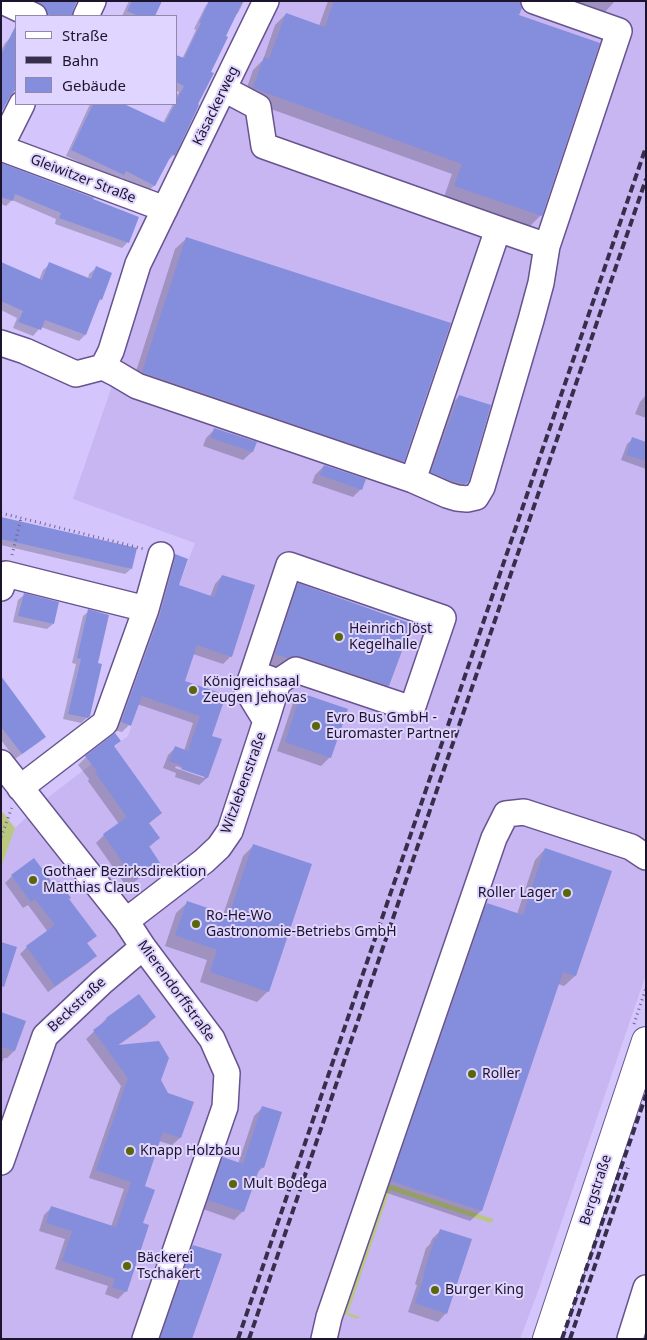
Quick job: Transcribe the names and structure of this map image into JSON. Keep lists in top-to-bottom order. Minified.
{"streets":{"main road":["Bergstraße"],"street":["Käsackerweg","Gleiwitzer Straße","Witzlebenstraße","Mierendorffstraße","Beckstraße"]},"crossings":[["Käsackerweg","Gleiwitzer Straße"],["Witzlebenstraße","Mierendorffstraße"],["Mierendorffstraße","Beckstraße"]],"places":["Heinrich Jöst Kegelhalle","Königreichsaal Zeugen Jehovas","Evro Bus GmbH - Euromaster Partner","Gothaer Bezirksdirektion Matthias Claus","Roller Lager","Ro-He-Wo Gastronomie-Betriebs GmbH","Roller","Knapp Holzbau","Mult Bodega","Bäckerei Tschakert","Burger King"],"legend":["Straße","Bahn","Gebäude"]}
